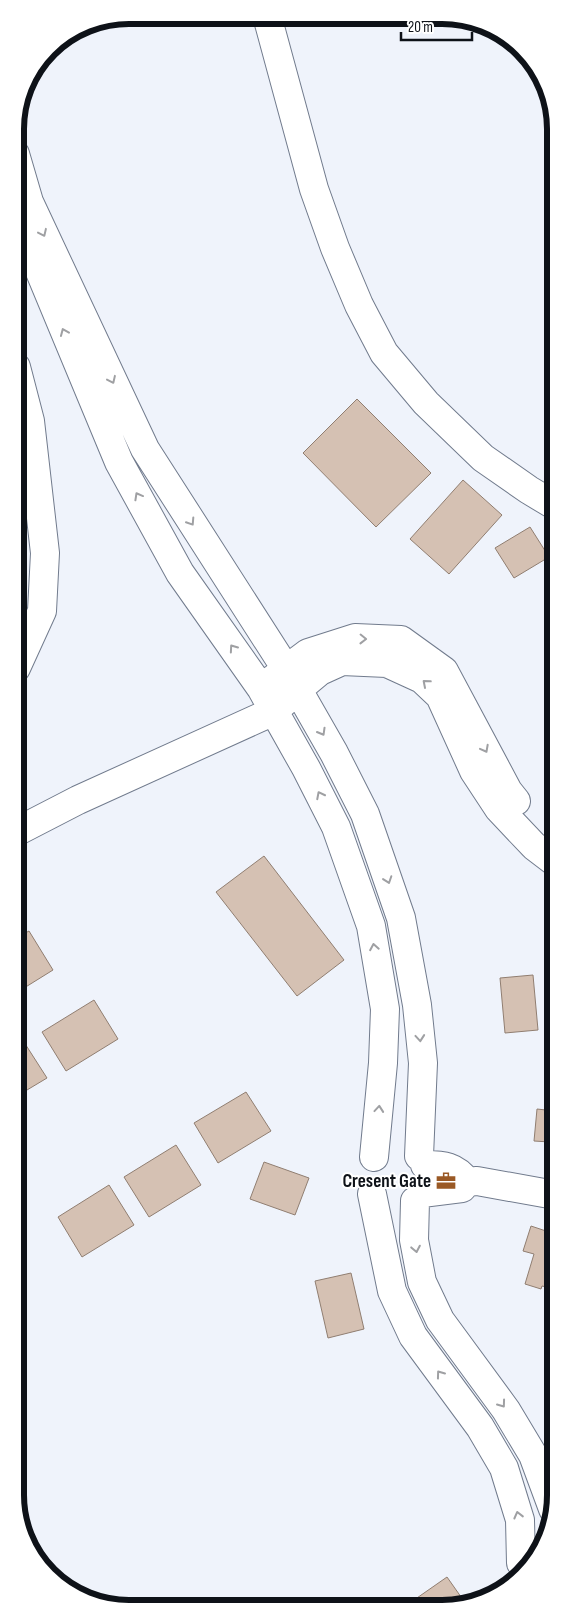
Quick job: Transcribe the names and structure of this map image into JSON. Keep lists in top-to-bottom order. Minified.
{"places":{"office":["Cresent Gate"]},"scale_bar":"20 m"}
